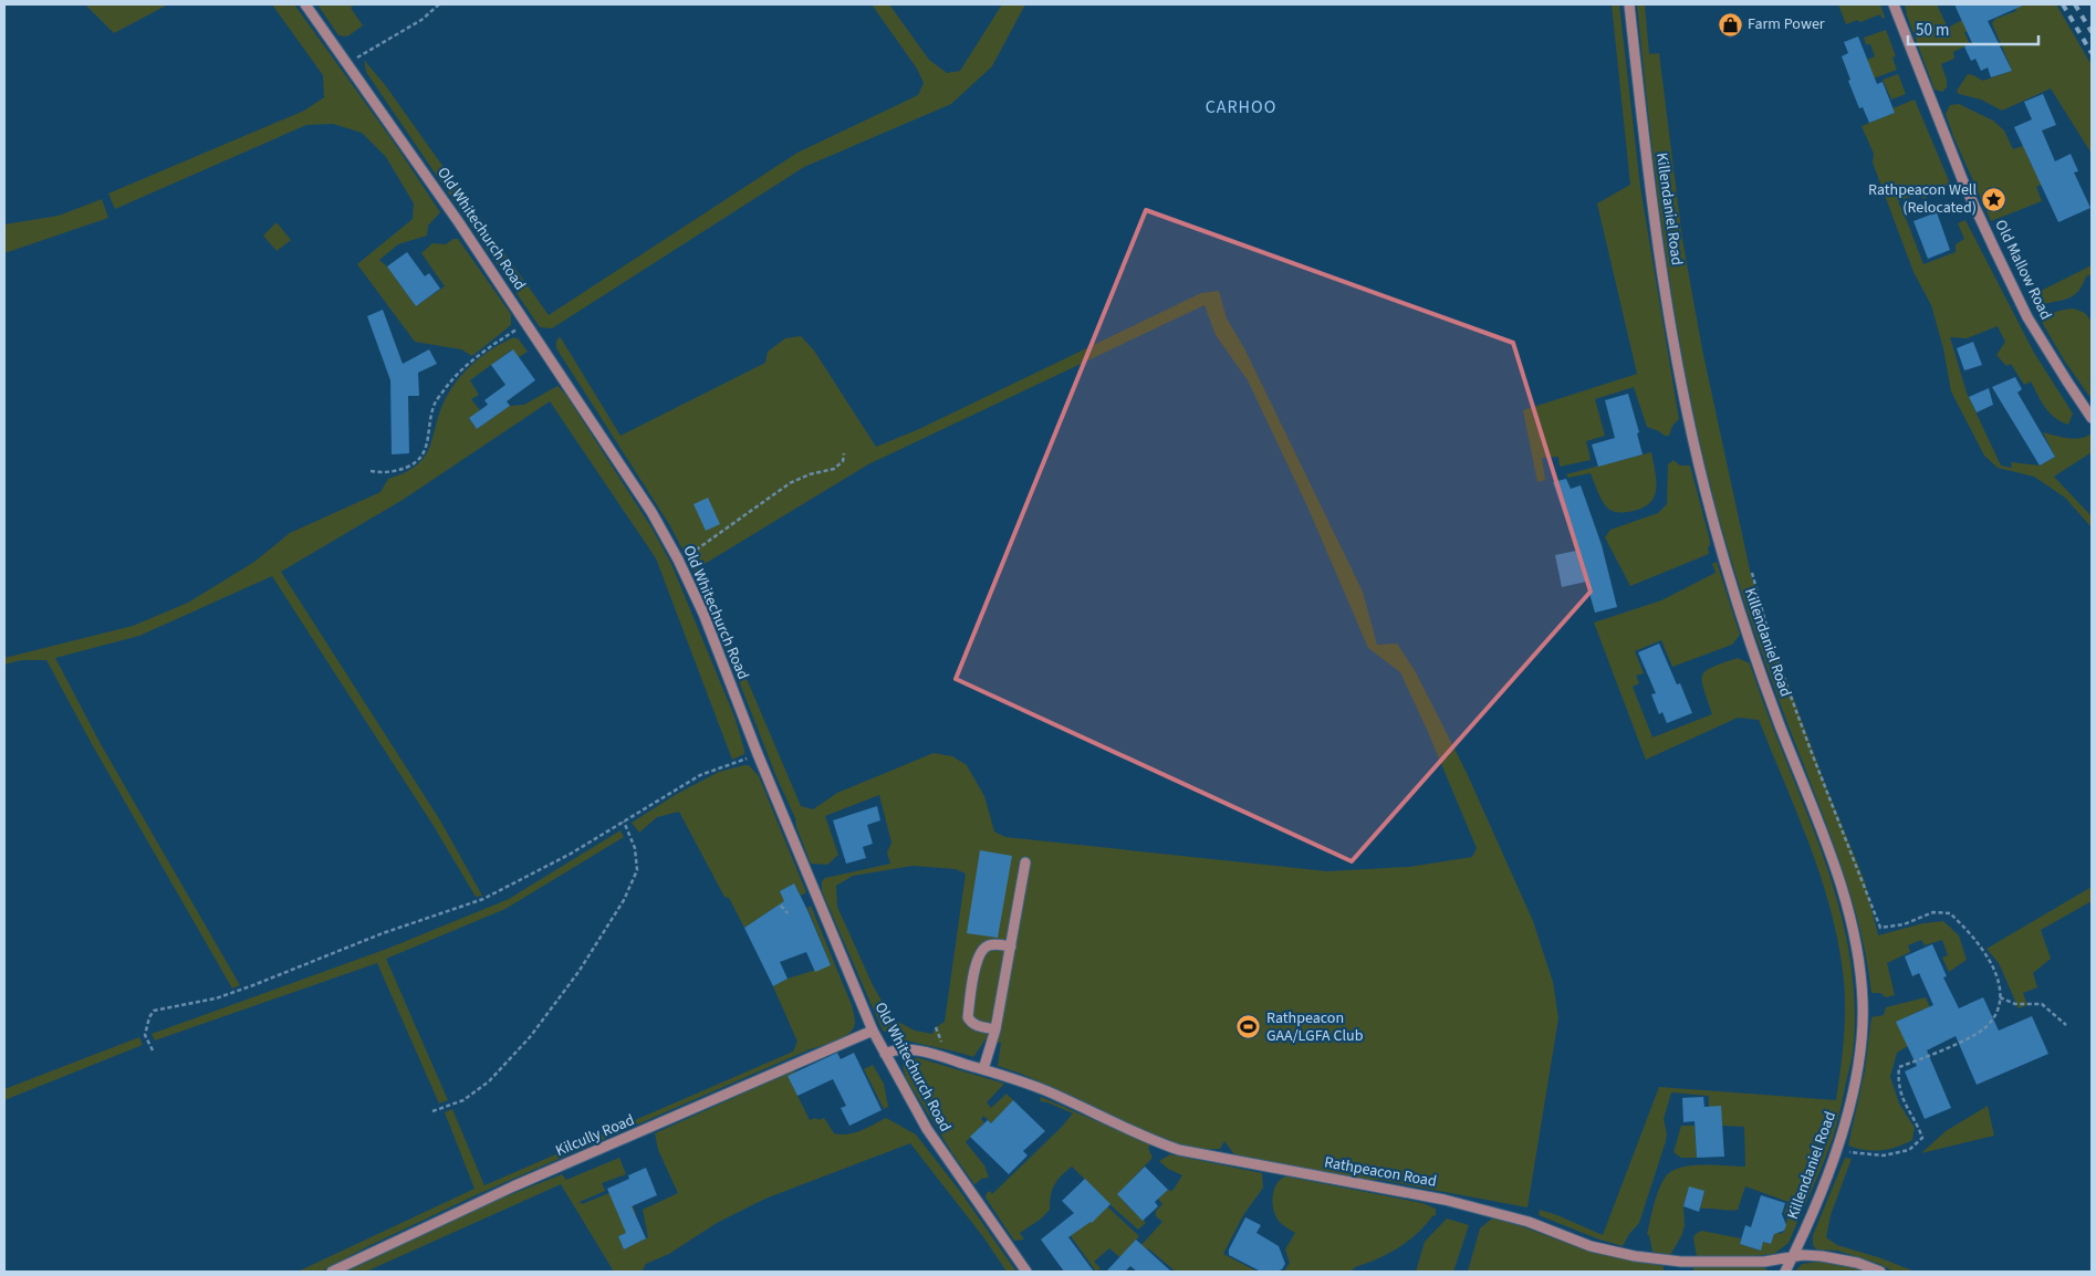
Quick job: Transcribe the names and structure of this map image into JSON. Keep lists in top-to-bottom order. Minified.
{"streets":{"street":["Killendaniel Road","Old Whitechurch Road","Old Mallow Road","Kilcully Road","Rathpeacon Road"]},"crossings":[["Killendaniel Road","Rathpeacon Road"],["Old Whitechurch Road","Kilcully Road"],["Old Whitechurch Road","Rathpeacon Road"]],"districts":["CARHOO"],"places":{"shop":["Farm Power"],"place":["Rathpeacon Well (Relocated)"],"sports":["Rathpeacon GAA/LGFA Club"]},"scale_bar":"50 m"}
